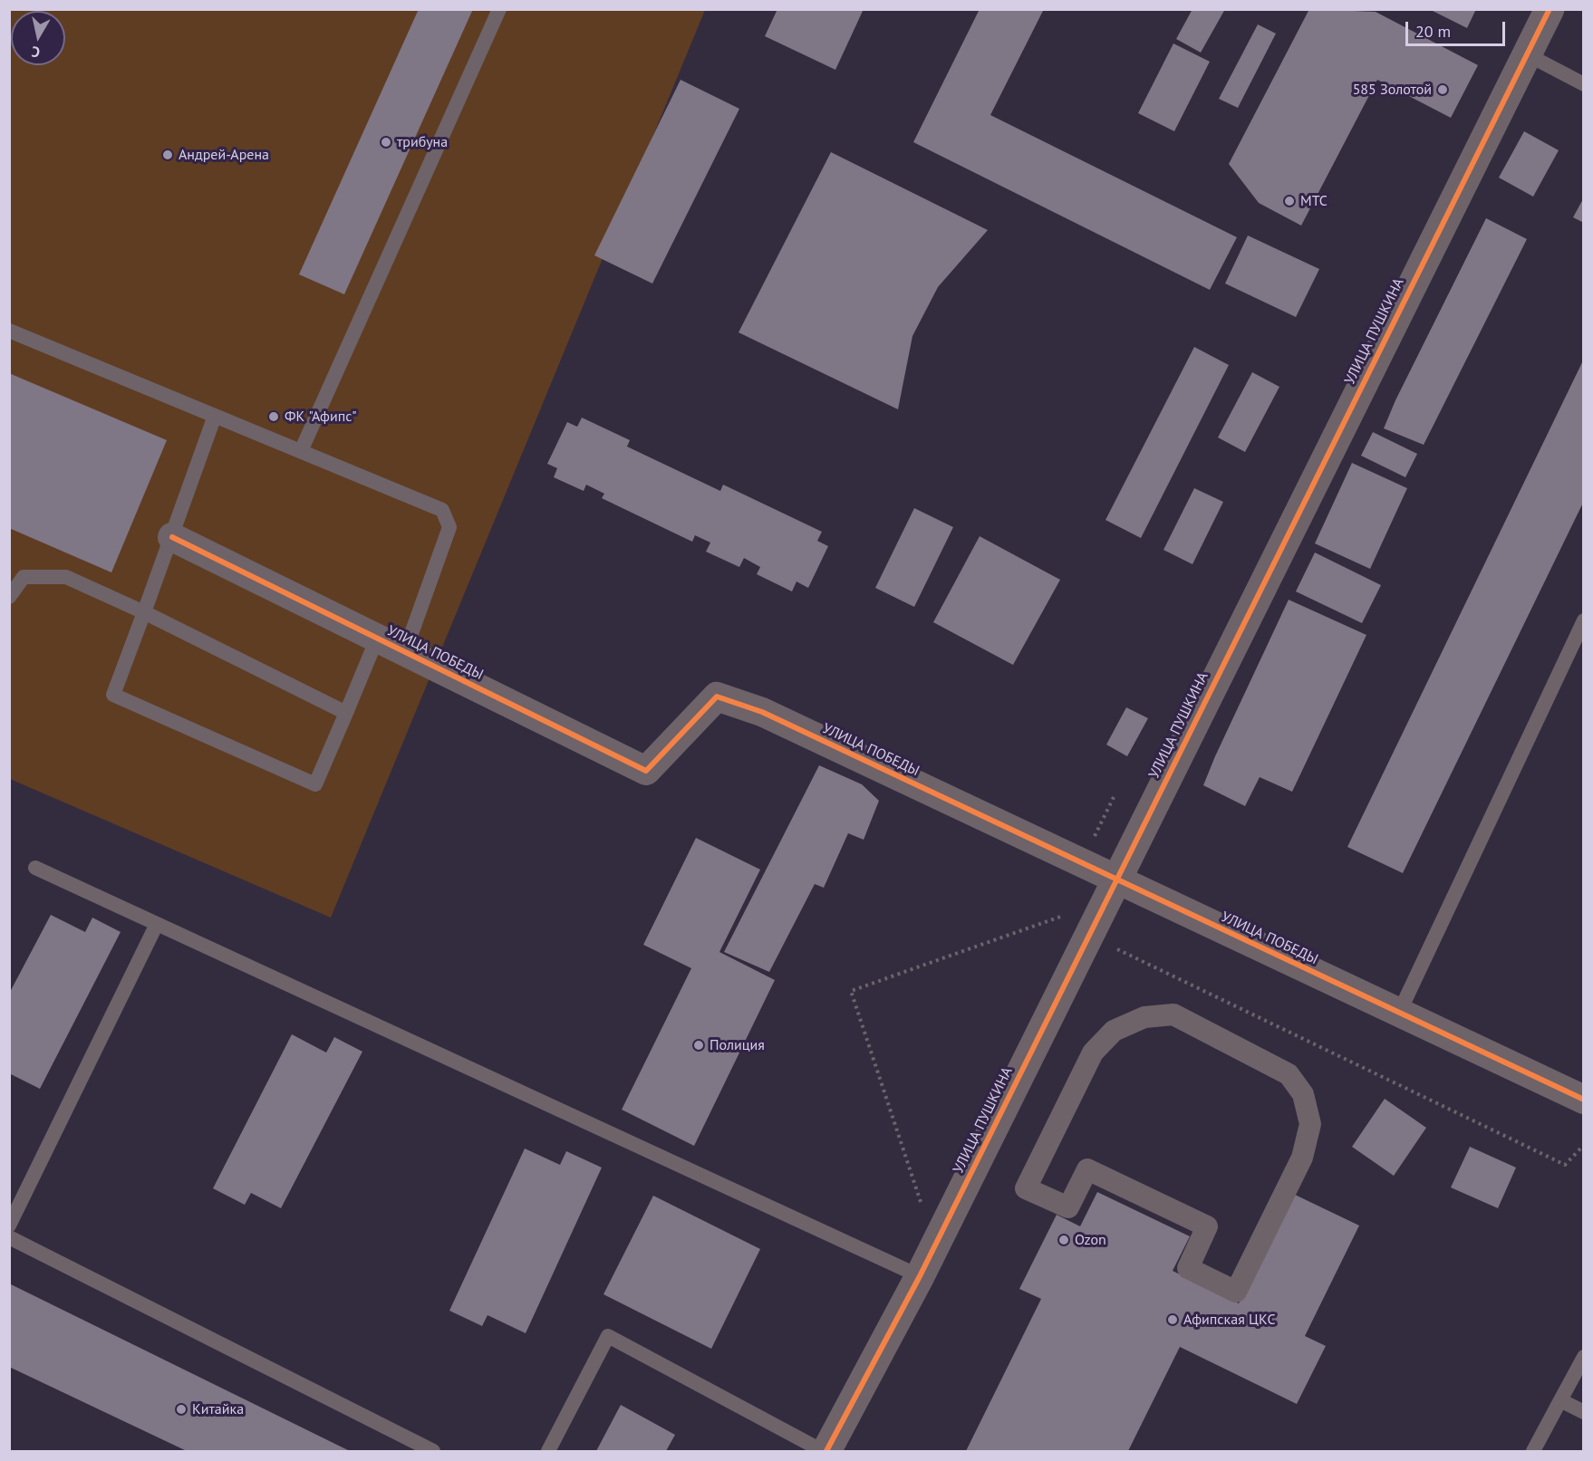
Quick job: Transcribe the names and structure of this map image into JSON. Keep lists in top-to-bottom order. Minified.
{"streets":{"street":["УЛИЦА ПУШКИНА","УЛИЦА ПОБЕДЫ"]},"crossings":[["УЛИЦА ПУШКИНА","УЛИЦА ПОБЕДЫ"]],"places":["585 Золотой","трибуна","Андрей-Арена","МТС","ФК \"Афипс\"","Полиция","Ozon","Афипская ЦКС","Китайка"],"scale_bar":"20 m","north":"bottom"}
